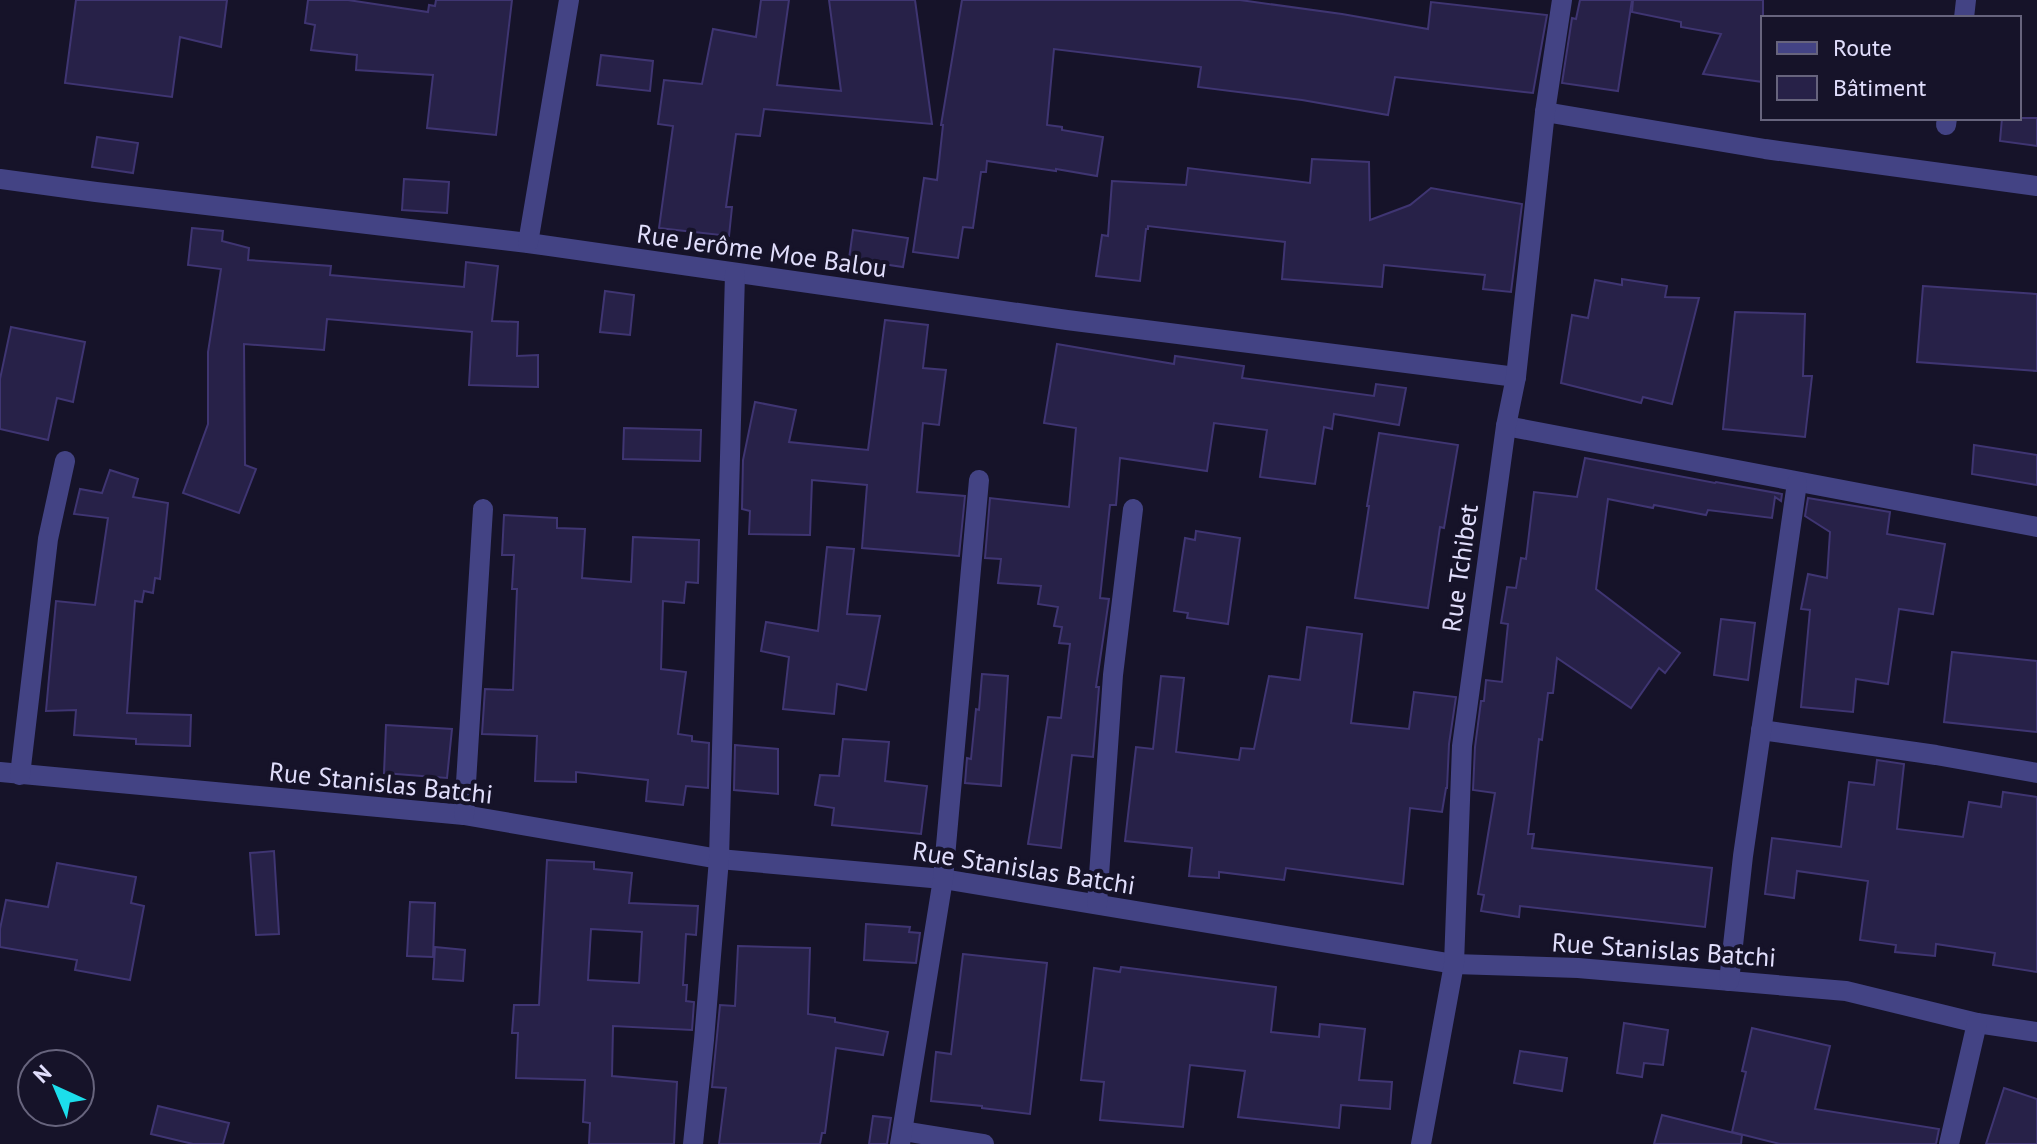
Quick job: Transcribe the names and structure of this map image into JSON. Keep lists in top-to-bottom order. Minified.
{"streets":{"street":["Rue Jerôme Moe Balou","Rue Tchibet","Rue Stanislas Batchi"]},"crossings":[["Rue Jerôme Moe Balou","Rue Tchibet"],["Rue Tchibet","Rue Stanislas Batchi"]],"legend":["Route","Bâtiment"],"north":"top left"}
